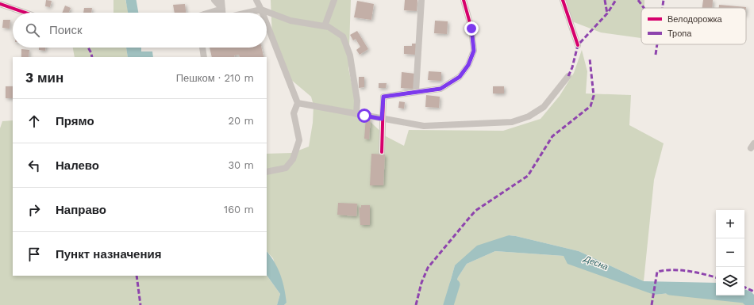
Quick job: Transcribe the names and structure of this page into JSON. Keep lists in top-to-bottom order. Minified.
{"water":["Десна"],"legend":["Велодорожка","Тропа"],"page":{"search":"Поиск","heading":["3 мин","Пешком · 210 m"],"list":[["Прямо","20 m"],["Налево","30 m"],["Направо","160 m"],"Пункт назначения"],"map_buttons":["+","−"]}}
